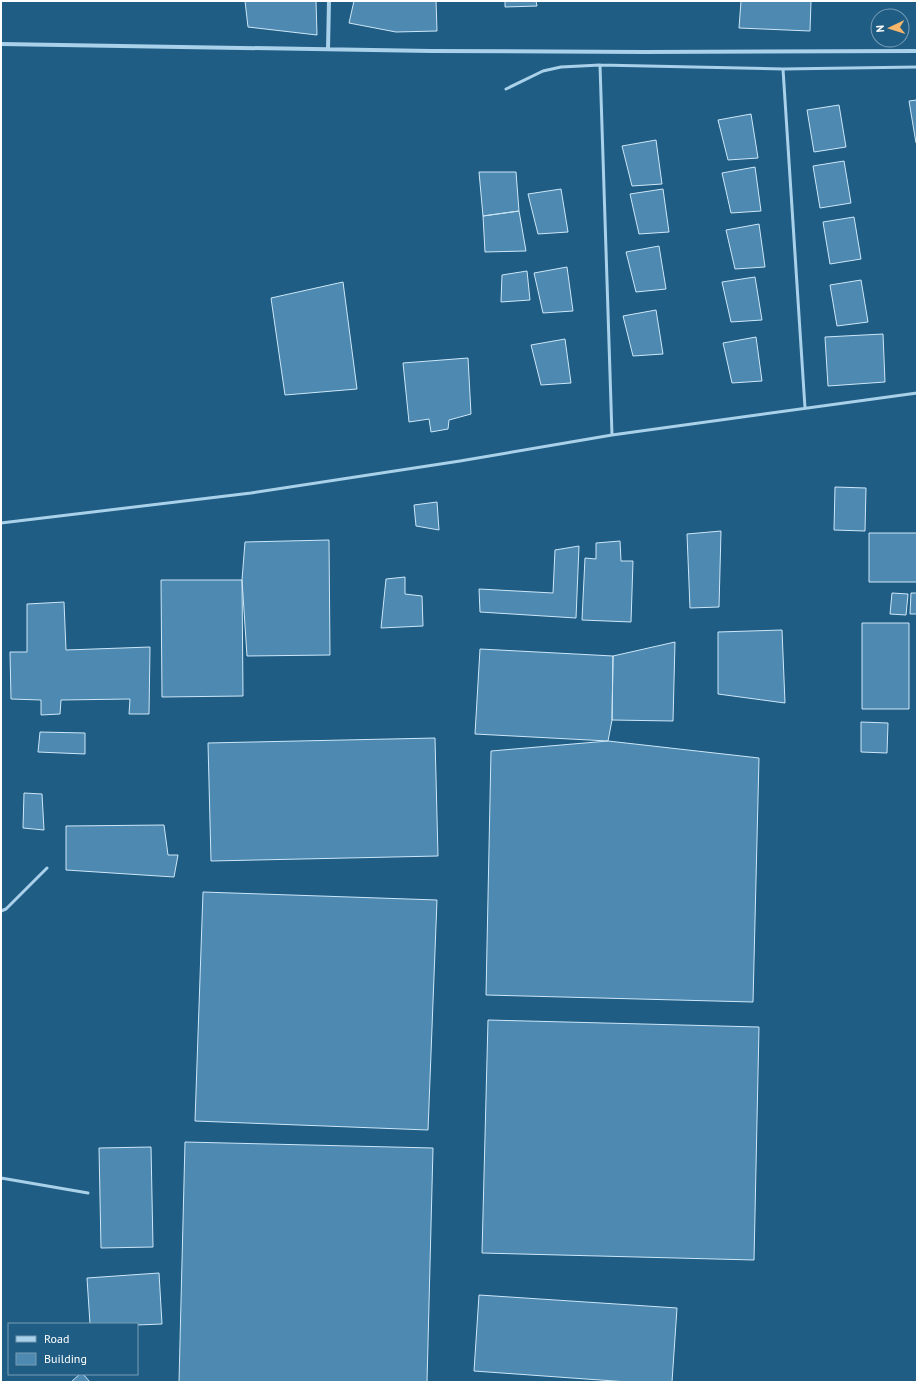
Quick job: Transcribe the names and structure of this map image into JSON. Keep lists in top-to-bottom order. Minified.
{"legend":["Road","Building"],"north":"left"}
